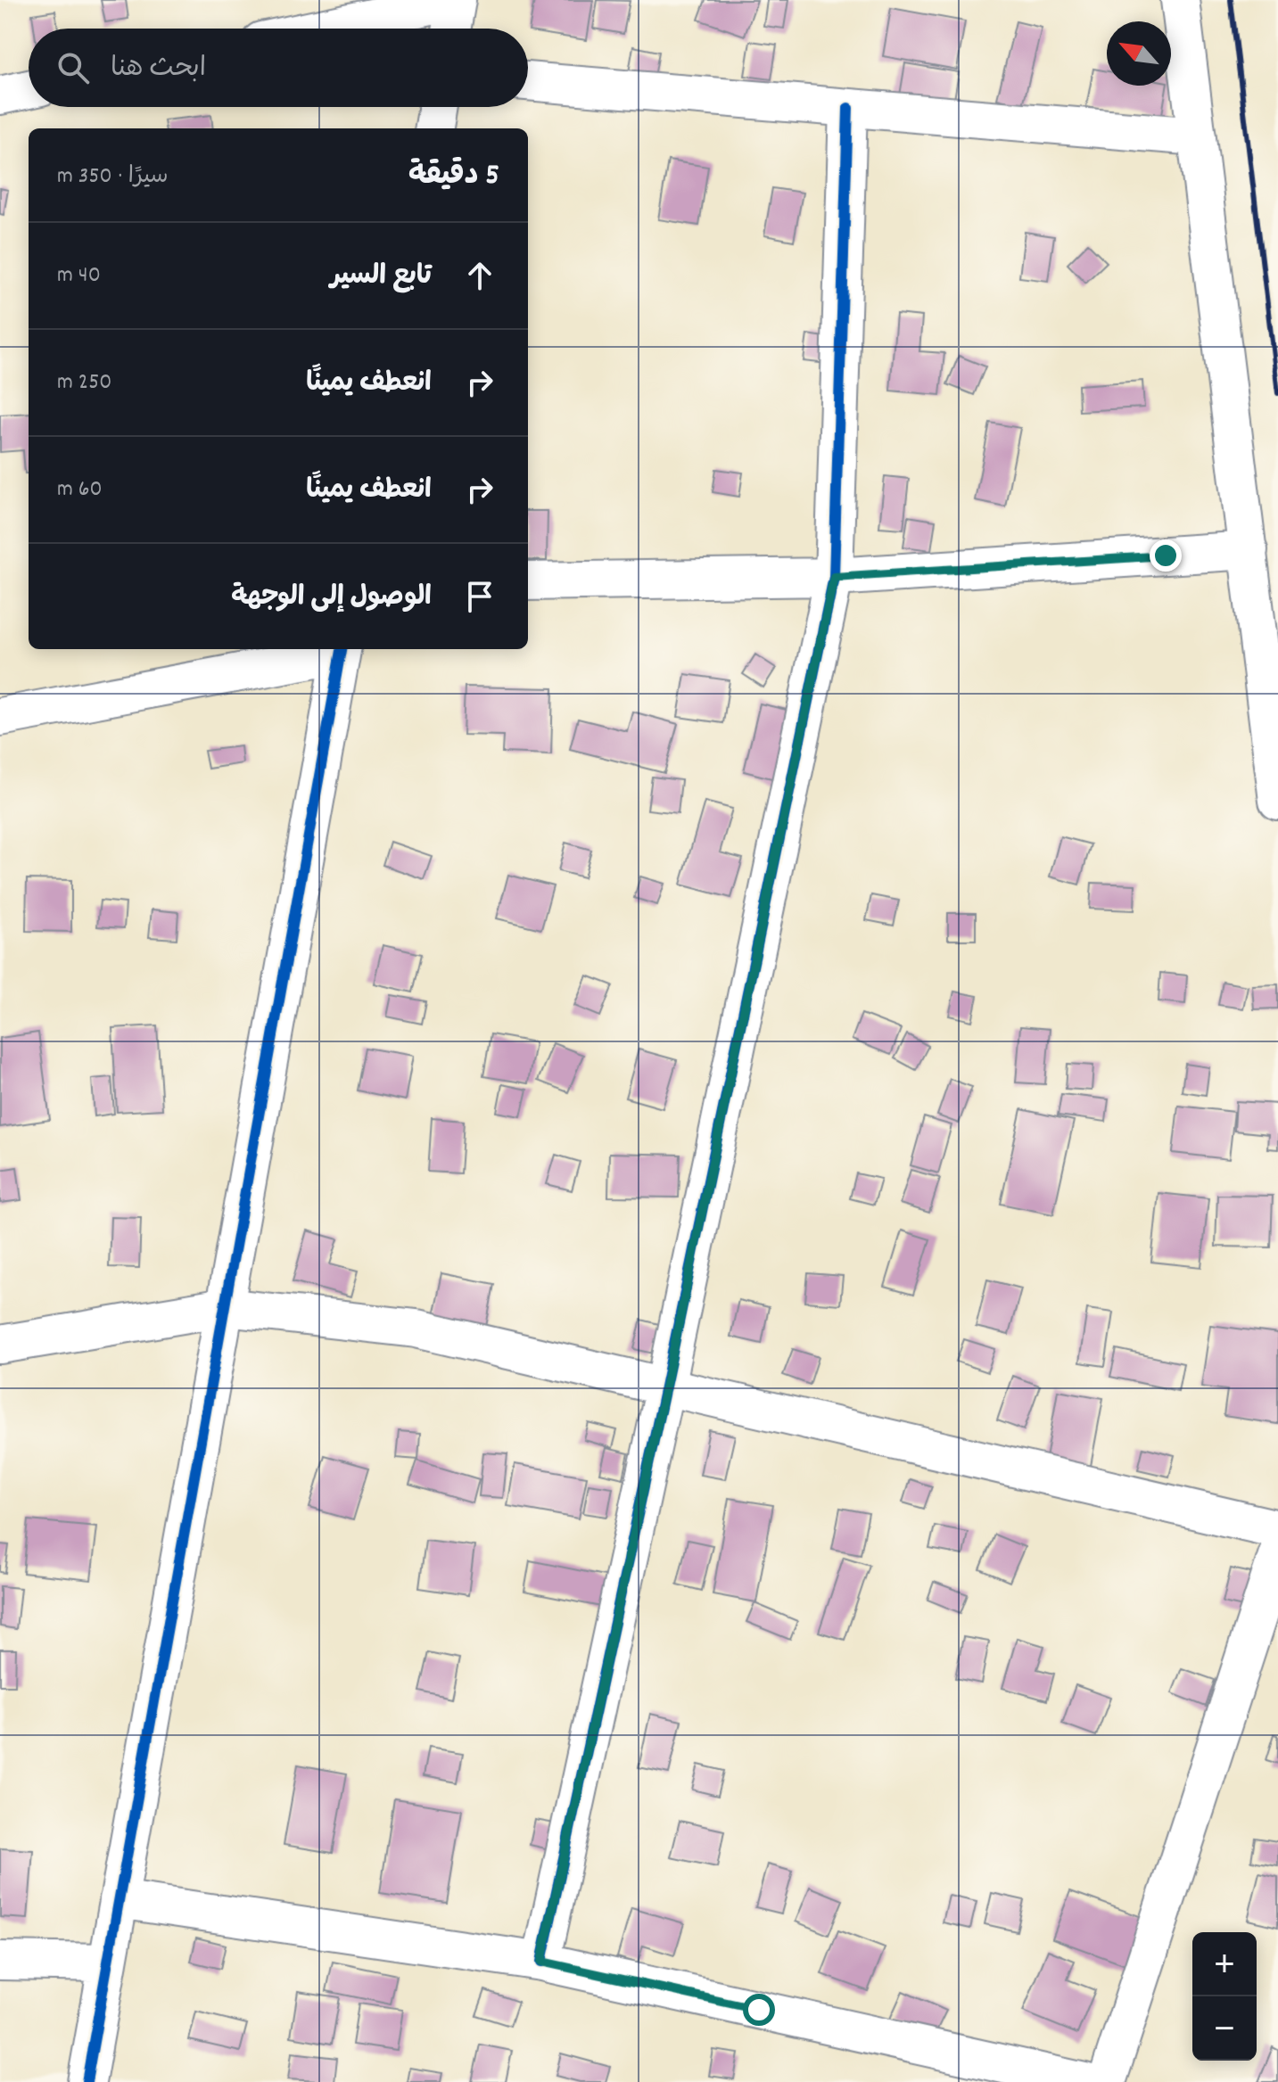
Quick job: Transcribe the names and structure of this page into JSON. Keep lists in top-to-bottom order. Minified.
{"north":"top left","page":{"search":"ابحث هنا","heading":["5 دقيقة","سيرًا · 350 m"],"list":[["تابع السير","40 m"],["انعطف يمينًا","250 m"],["انعطف يمينًا","60 m"],"الوصول إلى الوجهة"],"map_buttons":["+","−"]}}
